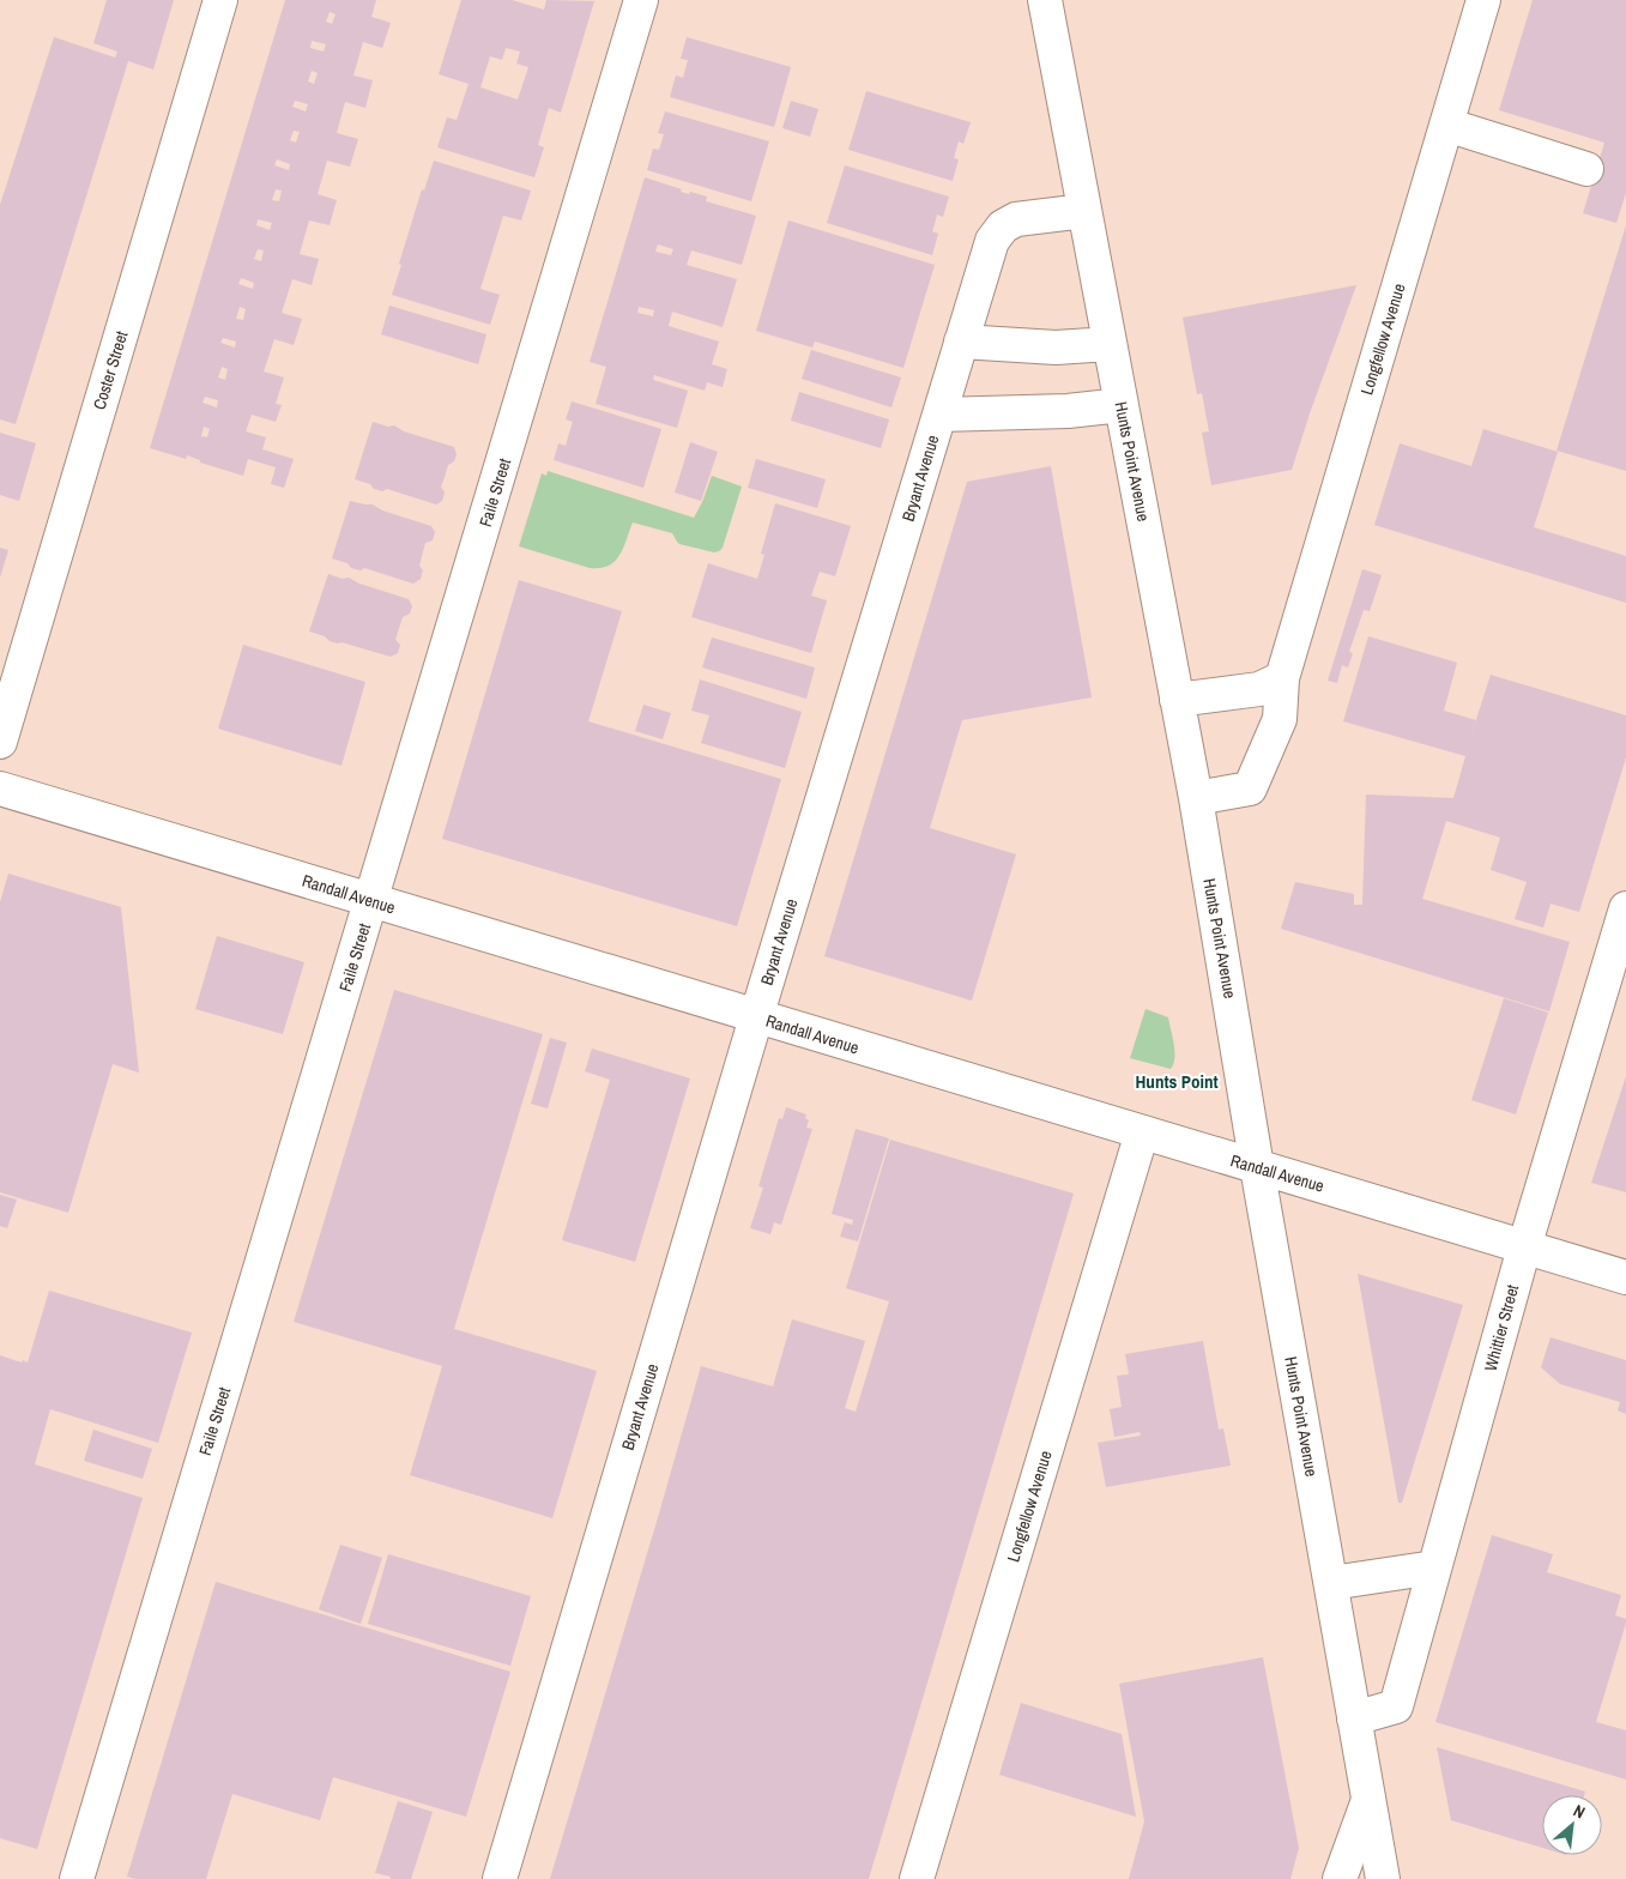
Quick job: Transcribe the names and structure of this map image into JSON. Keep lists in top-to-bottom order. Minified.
{"streets":{"street":["Longfellow Avenue","Coster Street","Hunts Point Avenue","Bryant Avenue","Faile Street","Randall Avenue","Whittier Street"]},"crossings":[["Longfellow Avenue","Hunts Point Avenue"],["Longfellow Avenue","Randall Avenue"],["Hunts Point Avenue","Bryant Avenue"],["Hunts Point Avenue","Randall Avenue"],["Hunts Point Avenue","Whittier Street"],["Bryant Avenue","Randall Avenue"],["Faile Street","Randall Avenue"],["Randall Avenue","Whittier Street"]],"districts":["Hunts Point"],"north":"top right"}
